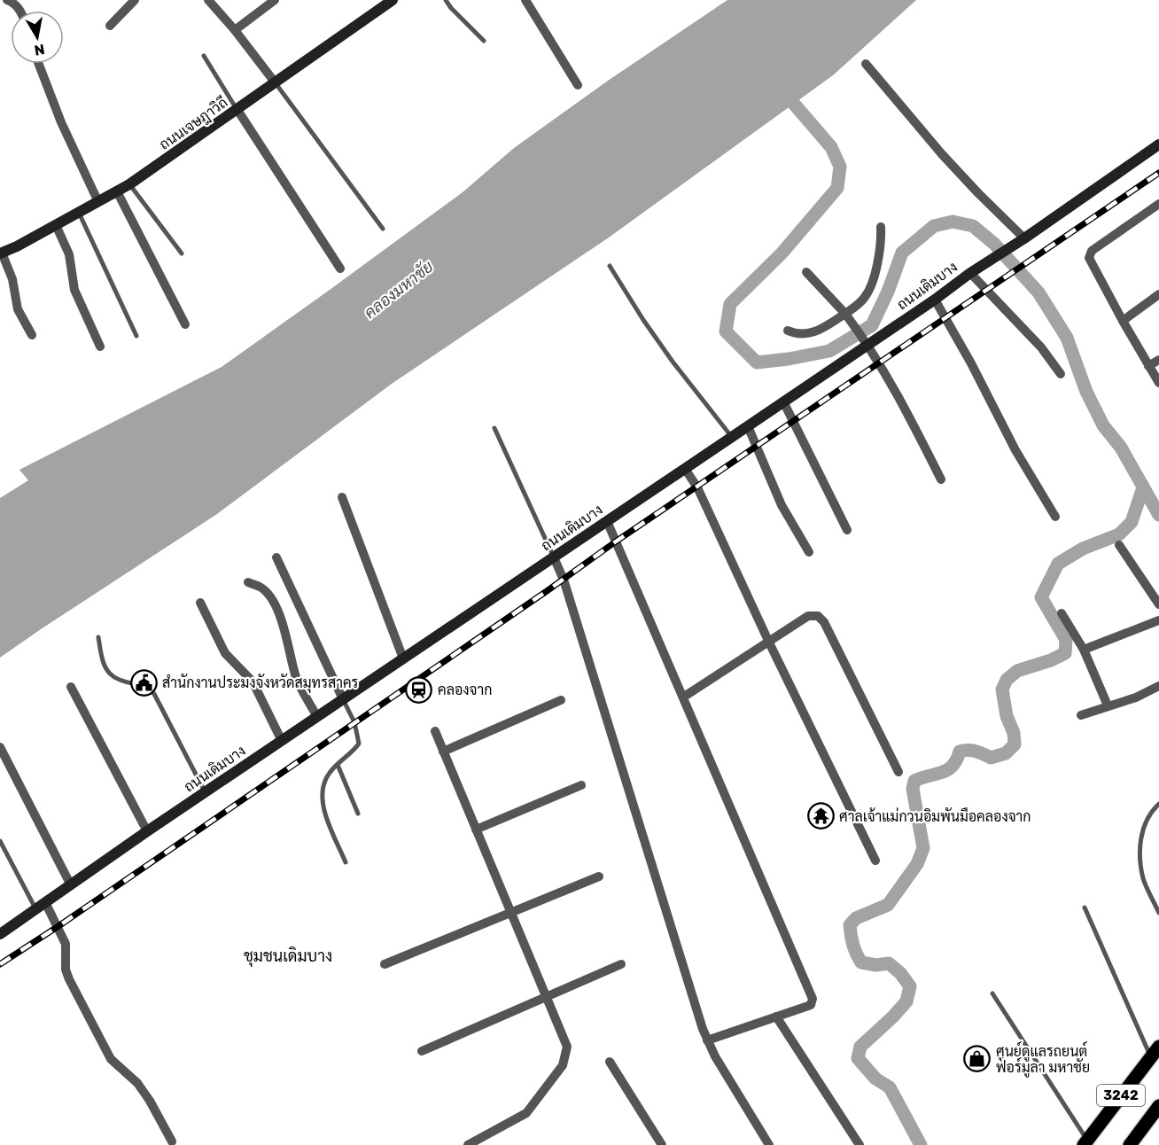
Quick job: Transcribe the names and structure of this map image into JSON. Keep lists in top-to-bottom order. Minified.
{"streets":{"main road":["3242"],"street":["ถนนเจษฎาวิถี","ถนนเดิมบาง"]},"districts":["ชุมชนเดิมบาง"],"water":["คลองมหาชัย"],"places":{"public building":["สำนักงานประมงจังหวัดสมุทรสาคร"],"station":["คลองจาก"],"temple":["ศาลเจ้าแม่กวนอิมพันมือคลองจาก"],"shop":["ศูนย์ดูแลรถยนต์ ฟอร์มูลา มหาชัย"]},"north":"bottom"}
